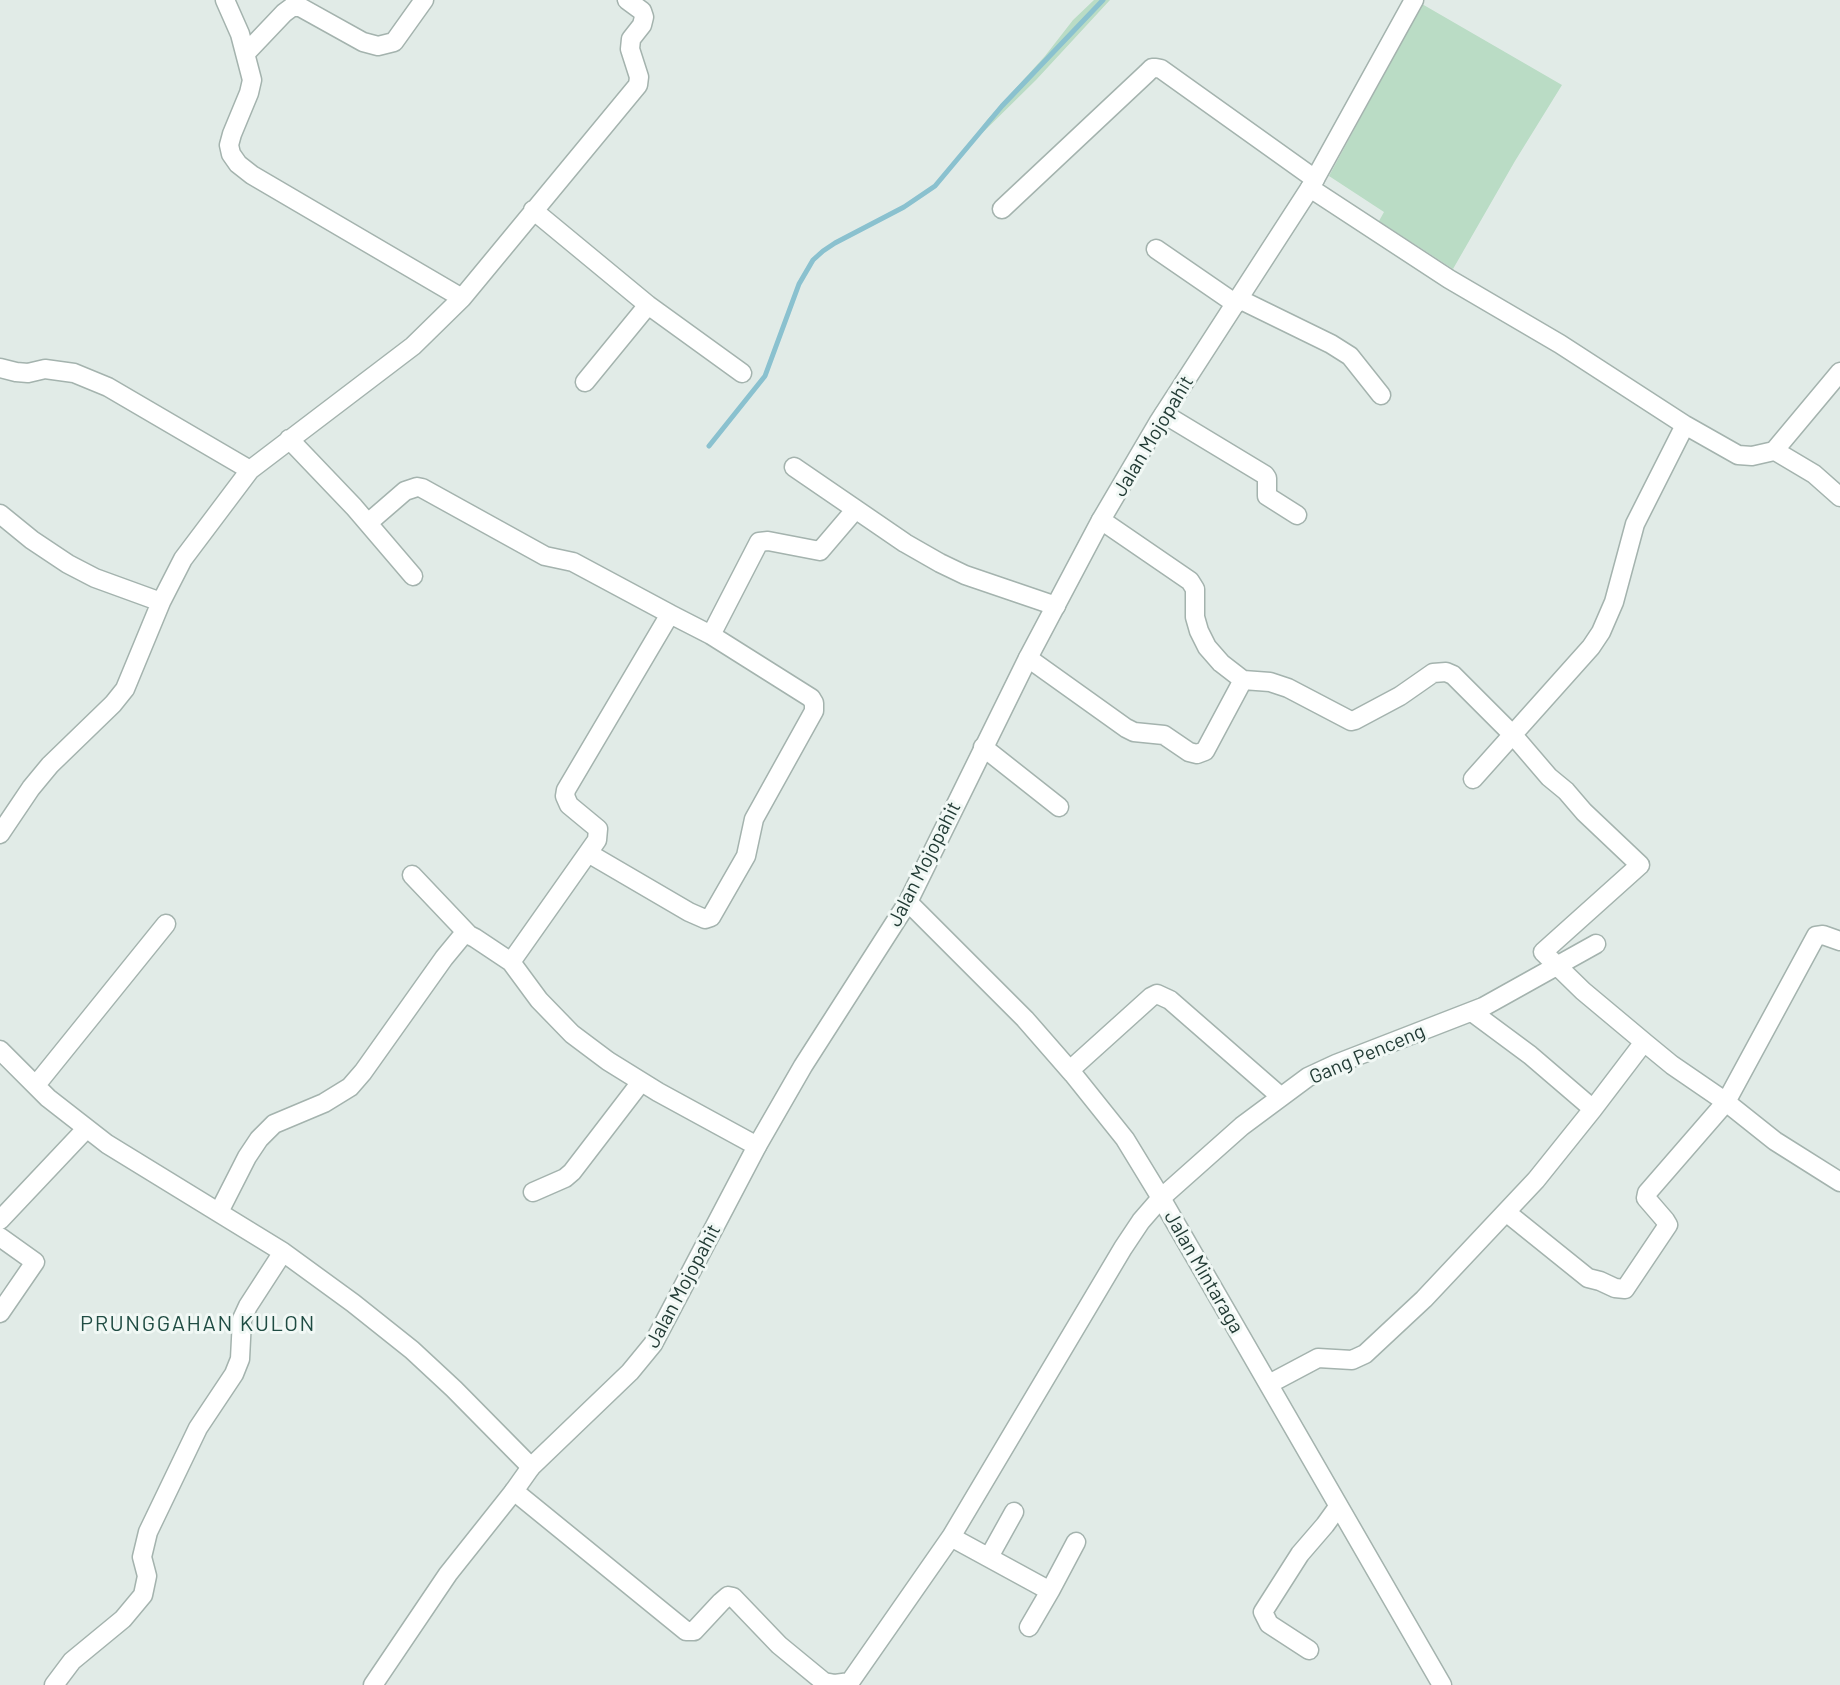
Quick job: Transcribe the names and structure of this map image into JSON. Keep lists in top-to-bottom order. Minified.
{"streets":{"street":["Jalan Mojopahit","Gang Penceng","Jalan Mintaraga"]},"crossings":[["Jalan Mojopahit","Gang Penceng"],["Jalan Mojopahit","Jalan Mintaraga"],["Gang Penceng","Jalan Mintaraga"]],"districts":["PRUNGGAHAN KULON"]}
